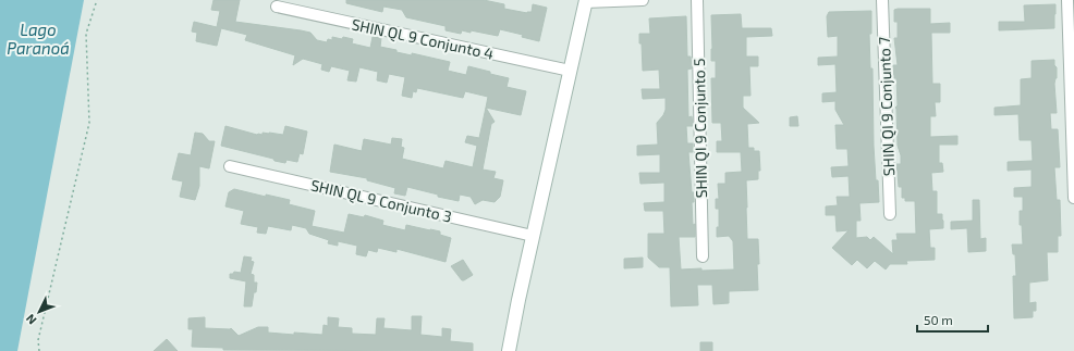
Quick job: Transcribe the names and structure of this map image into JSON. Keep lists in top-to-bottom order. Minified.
{"streets":{"street":["SHIN QL 9 Conjunto 4","SHIN QI 9 Conjunto 7","SHIN QI 9 Conjunto 5","SHIN QL 9 Conjunto 3"]},"water":["Lago Paranoá"],"scale_bar":"50 m","north":"bottom left"}
